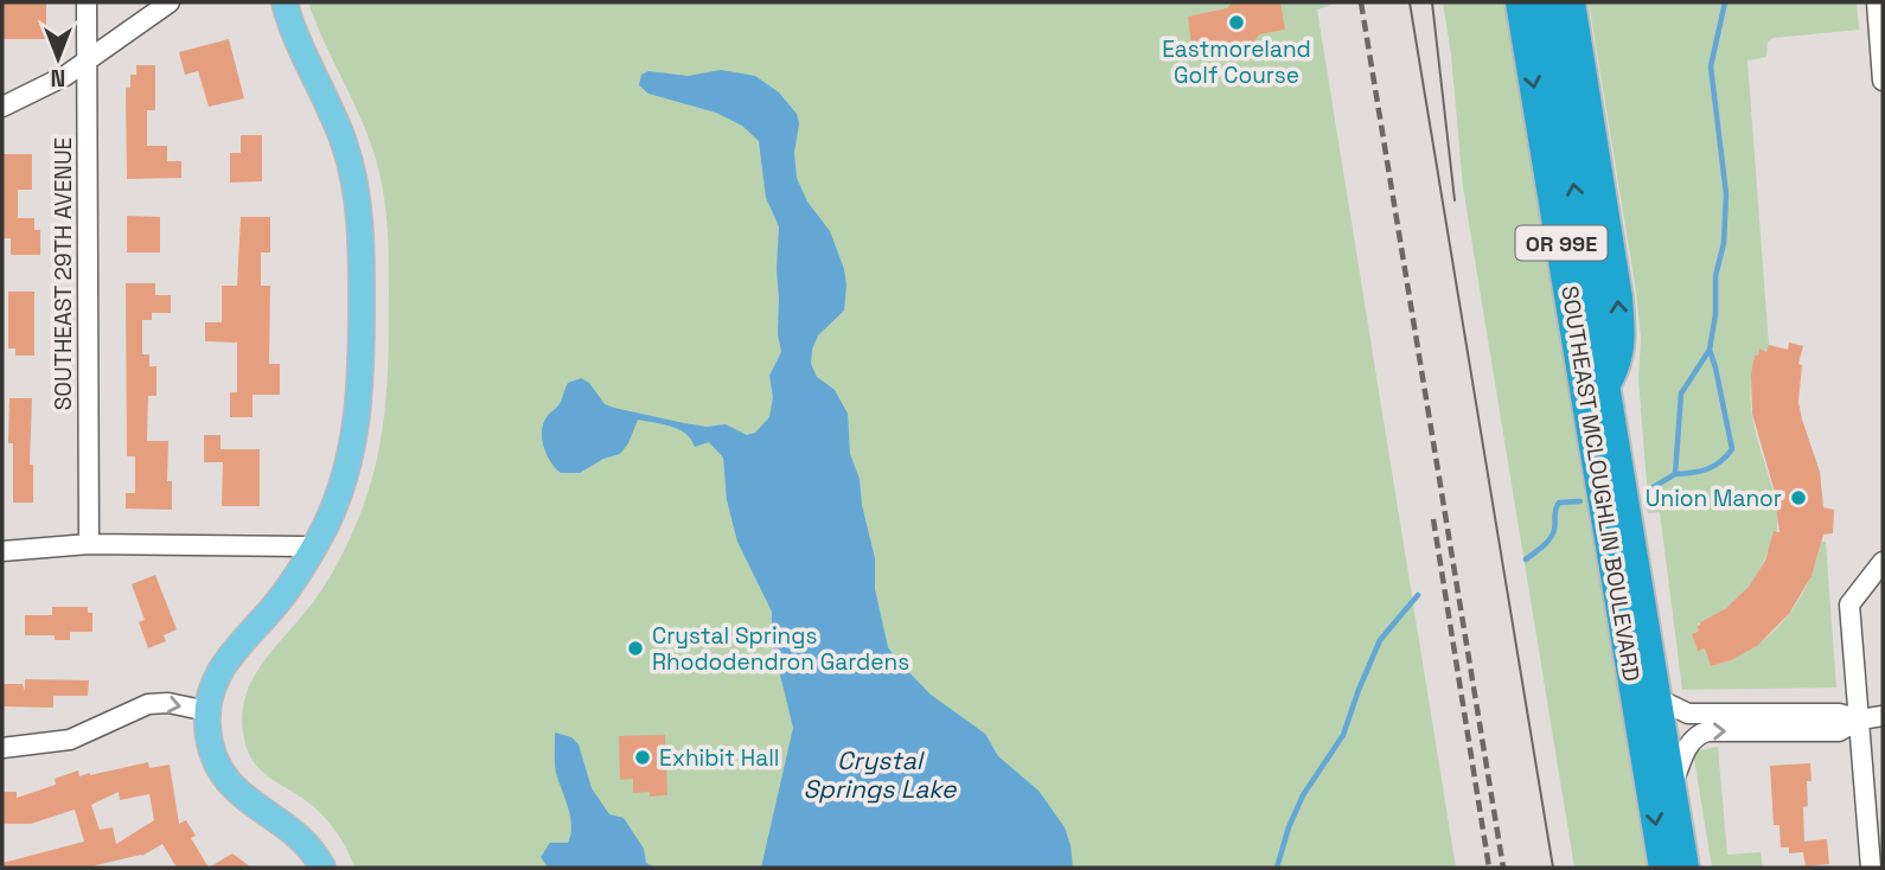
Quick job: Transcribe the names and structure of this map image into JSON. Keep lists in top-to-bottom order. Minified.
{"streets":{"highway":["OR 99E","SOUTHEAST MCLOUGHLIN BOULEVARD"],"street":["SOUTHEAST 29TH AVENUE"]},"water":["Crystal Springs Lake"],"places":["Eastmoreland Golf Course","Union Manor","Crystal Springs Rhododendron Gardens","Exhibit Hall"],"north":"bottom"}
